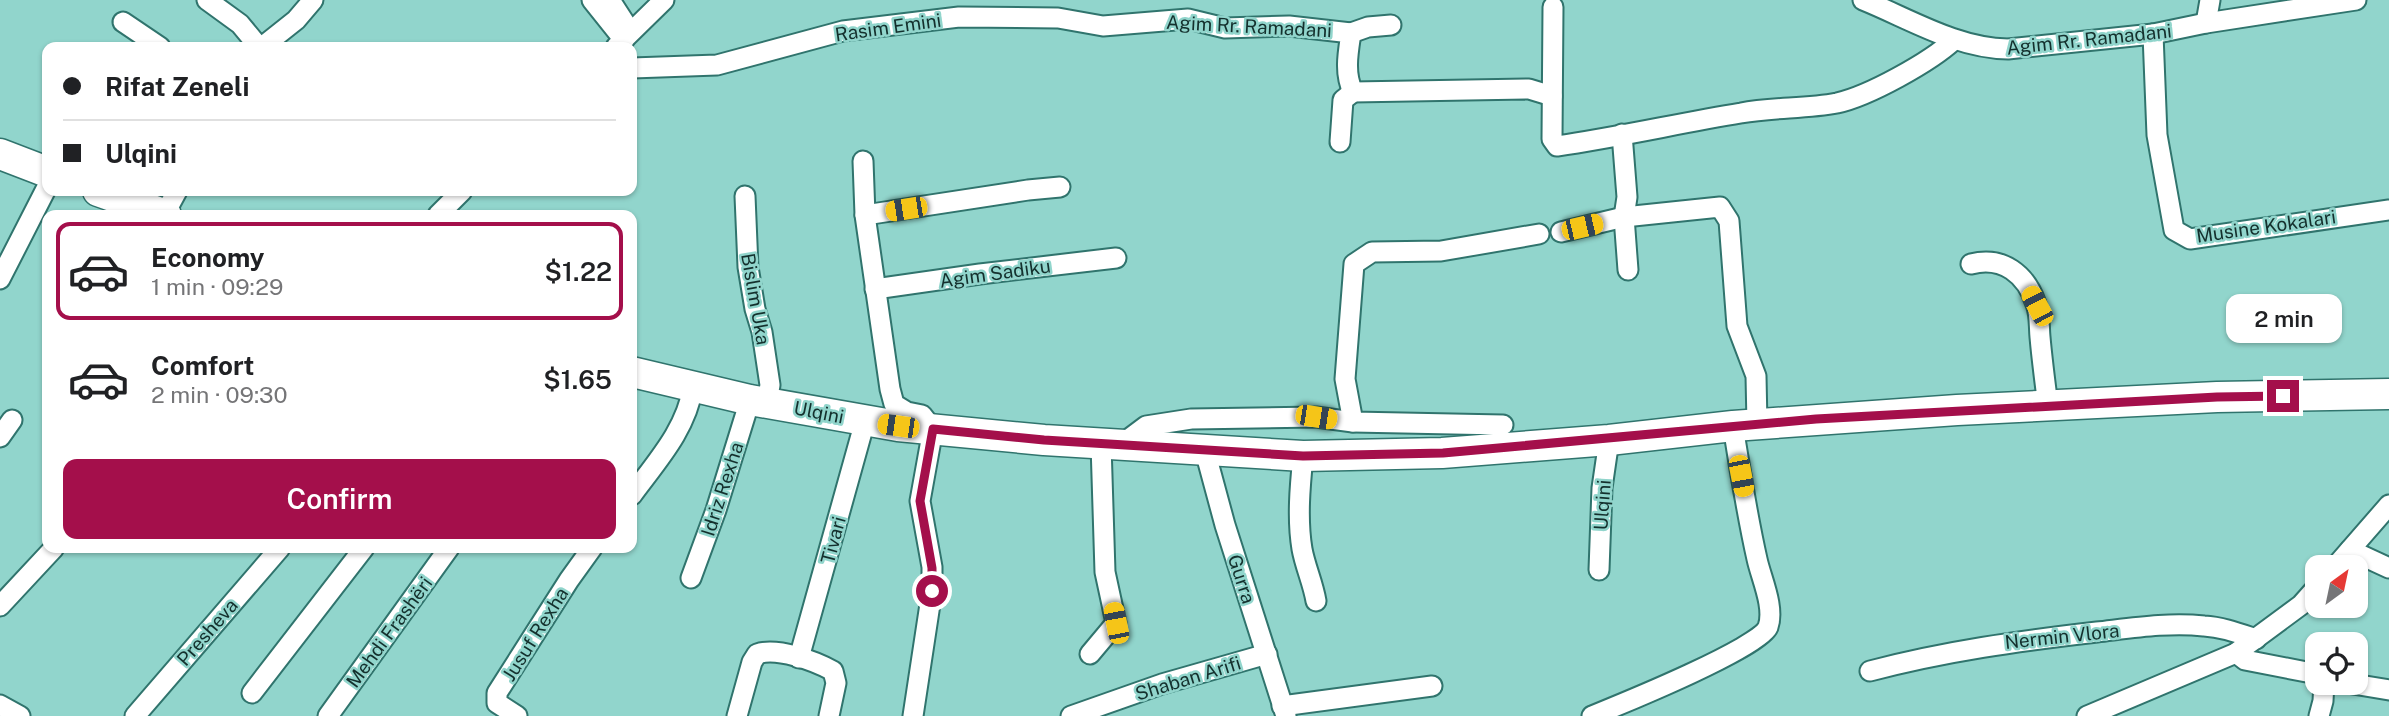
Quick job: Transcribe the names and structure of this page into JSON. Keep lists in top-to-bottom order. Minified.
{"streets":{"main road":["Ulqini"],"street":["Agim Rr. Ramadani","Rasim Emini","Musine Kokalari","Agim Sadiku","Bislim Uka","Idriz Rexha","Tivari","Gurra","Presheva","Mehdi Frashëri","Jusuf Rexha","Nermin Vlora","Shaban Arifi"]},"crossings":[["Agim Rr. Ramadani","Rasim Emini"],["Agim Rr. Ramadani","Musine Kokalari"],["Bislim Uka","Ulqini"],["Bislim Uka","Idriz Rexha"],["Ulqini","Idriz Rexha"],["Ulqini","Tivari"],["Ulqini","Gurra"],["Gurra","Shaban Arifi"]],"north":"top right","page":{"banner":["Rifat Zeneli","Ulqini"],"list":[{"name":"Economy","note":"1 min · 09:29","value":"$1.22"},{"name":"Comfort","note":"2 min · 09:30","value":"$1.65"}],"bubble":"2 min","buttons":"Confirm"}}
